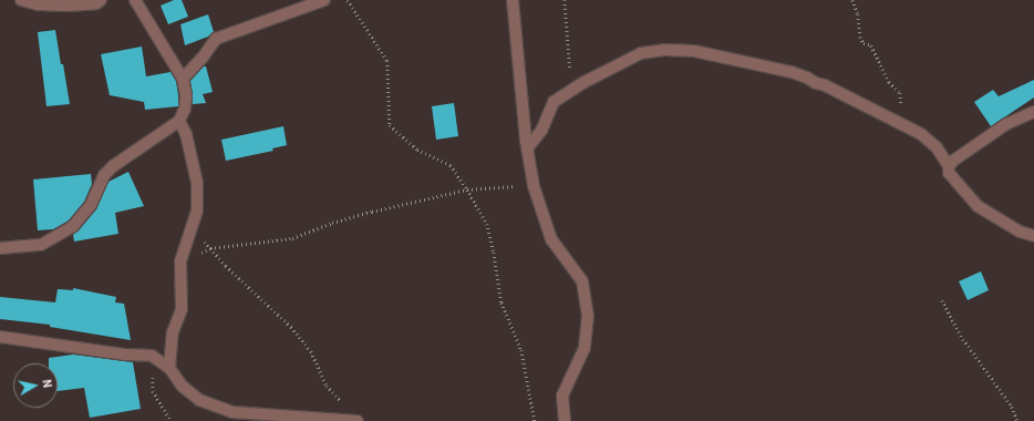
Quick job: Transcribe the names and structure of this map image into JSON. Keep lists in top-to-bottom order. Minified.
{"north":"right"}
